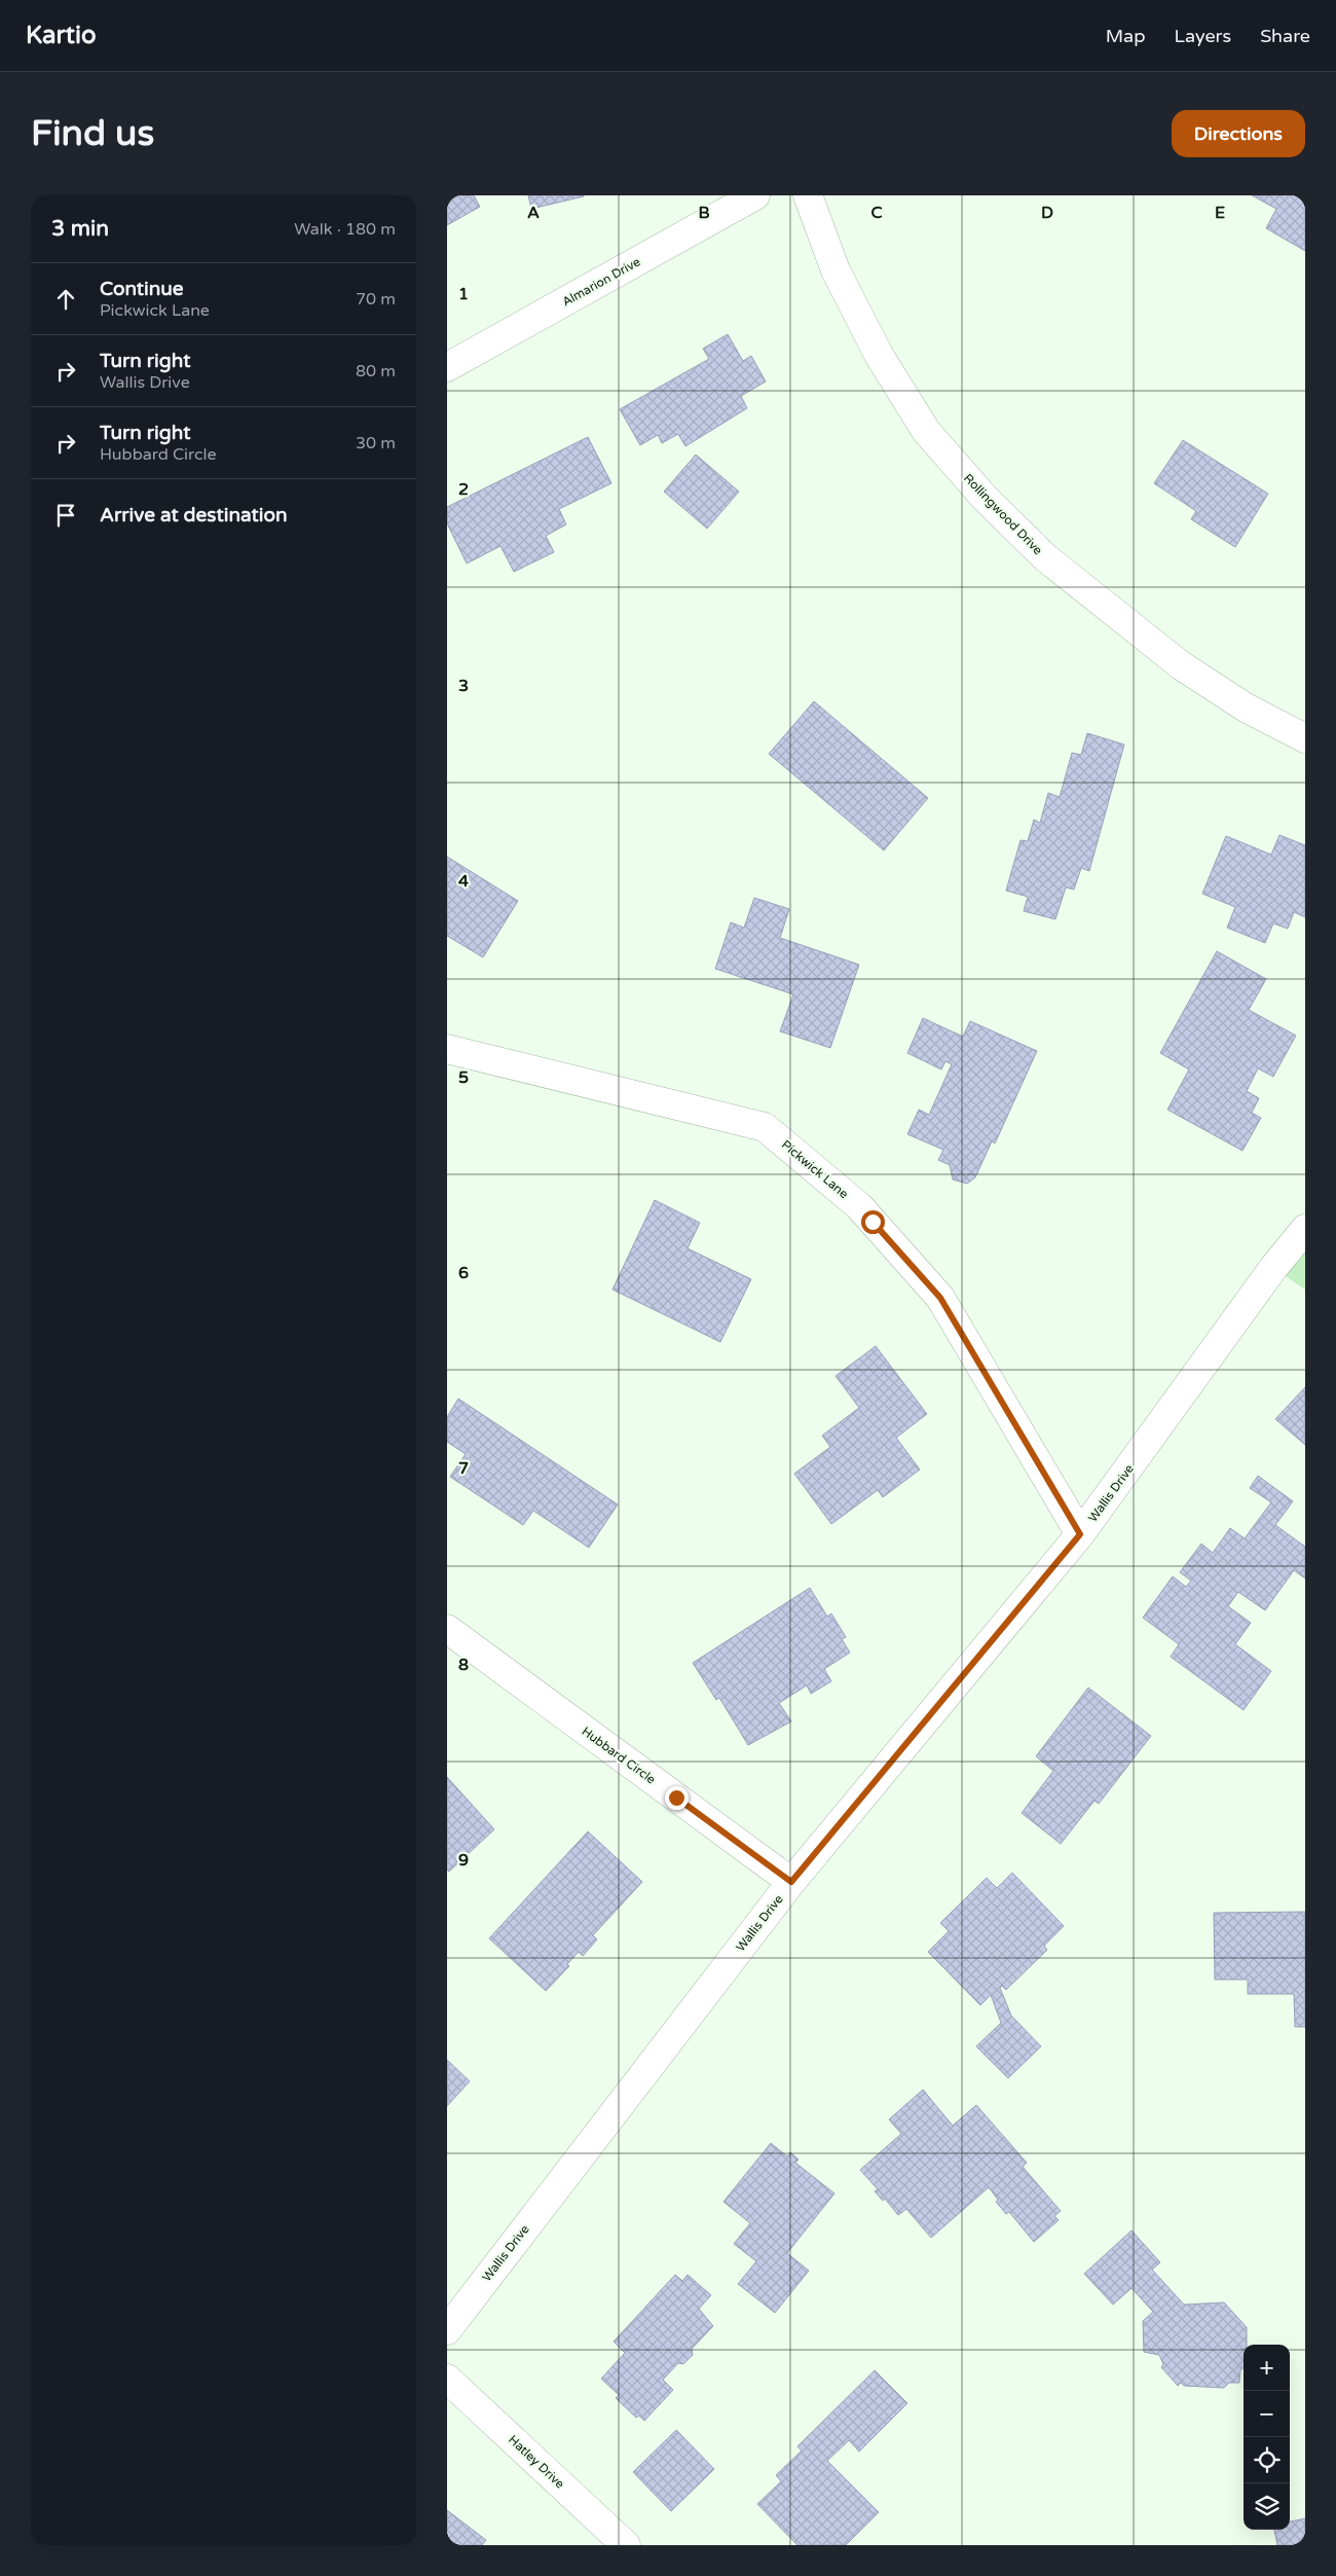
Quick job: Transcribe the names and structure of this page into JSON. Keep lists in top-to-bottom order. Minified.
{"streets":{"street":["Almarion Drive","Rollingwood Drive","Pickwick Lane","Wallis Drive","Hubbard Circle","Hatley Drive"]},"crossings":[["Pickwick Lane","Wallis Drive"],["Wallis Drive","Hubbard Circle"]],"page":{"header":"Kartio","nav":["Map","Layers","Share"],"buttons":"Directions","title":"Find us","heading":["3 min","Walk · 180 m"],"list":[["Continue","Pickwick Lane","70 m"],["Turn right","Wallis Drive","80 m"],["Turn right","Hubbard Circle","30 m"],"Arrive at destination"],"map_buttons":["+","−"]},"grid":{"columns":["A","B","C","D","E"],"rows":["1","2","3","4","5","6","7","8","9"]}}
